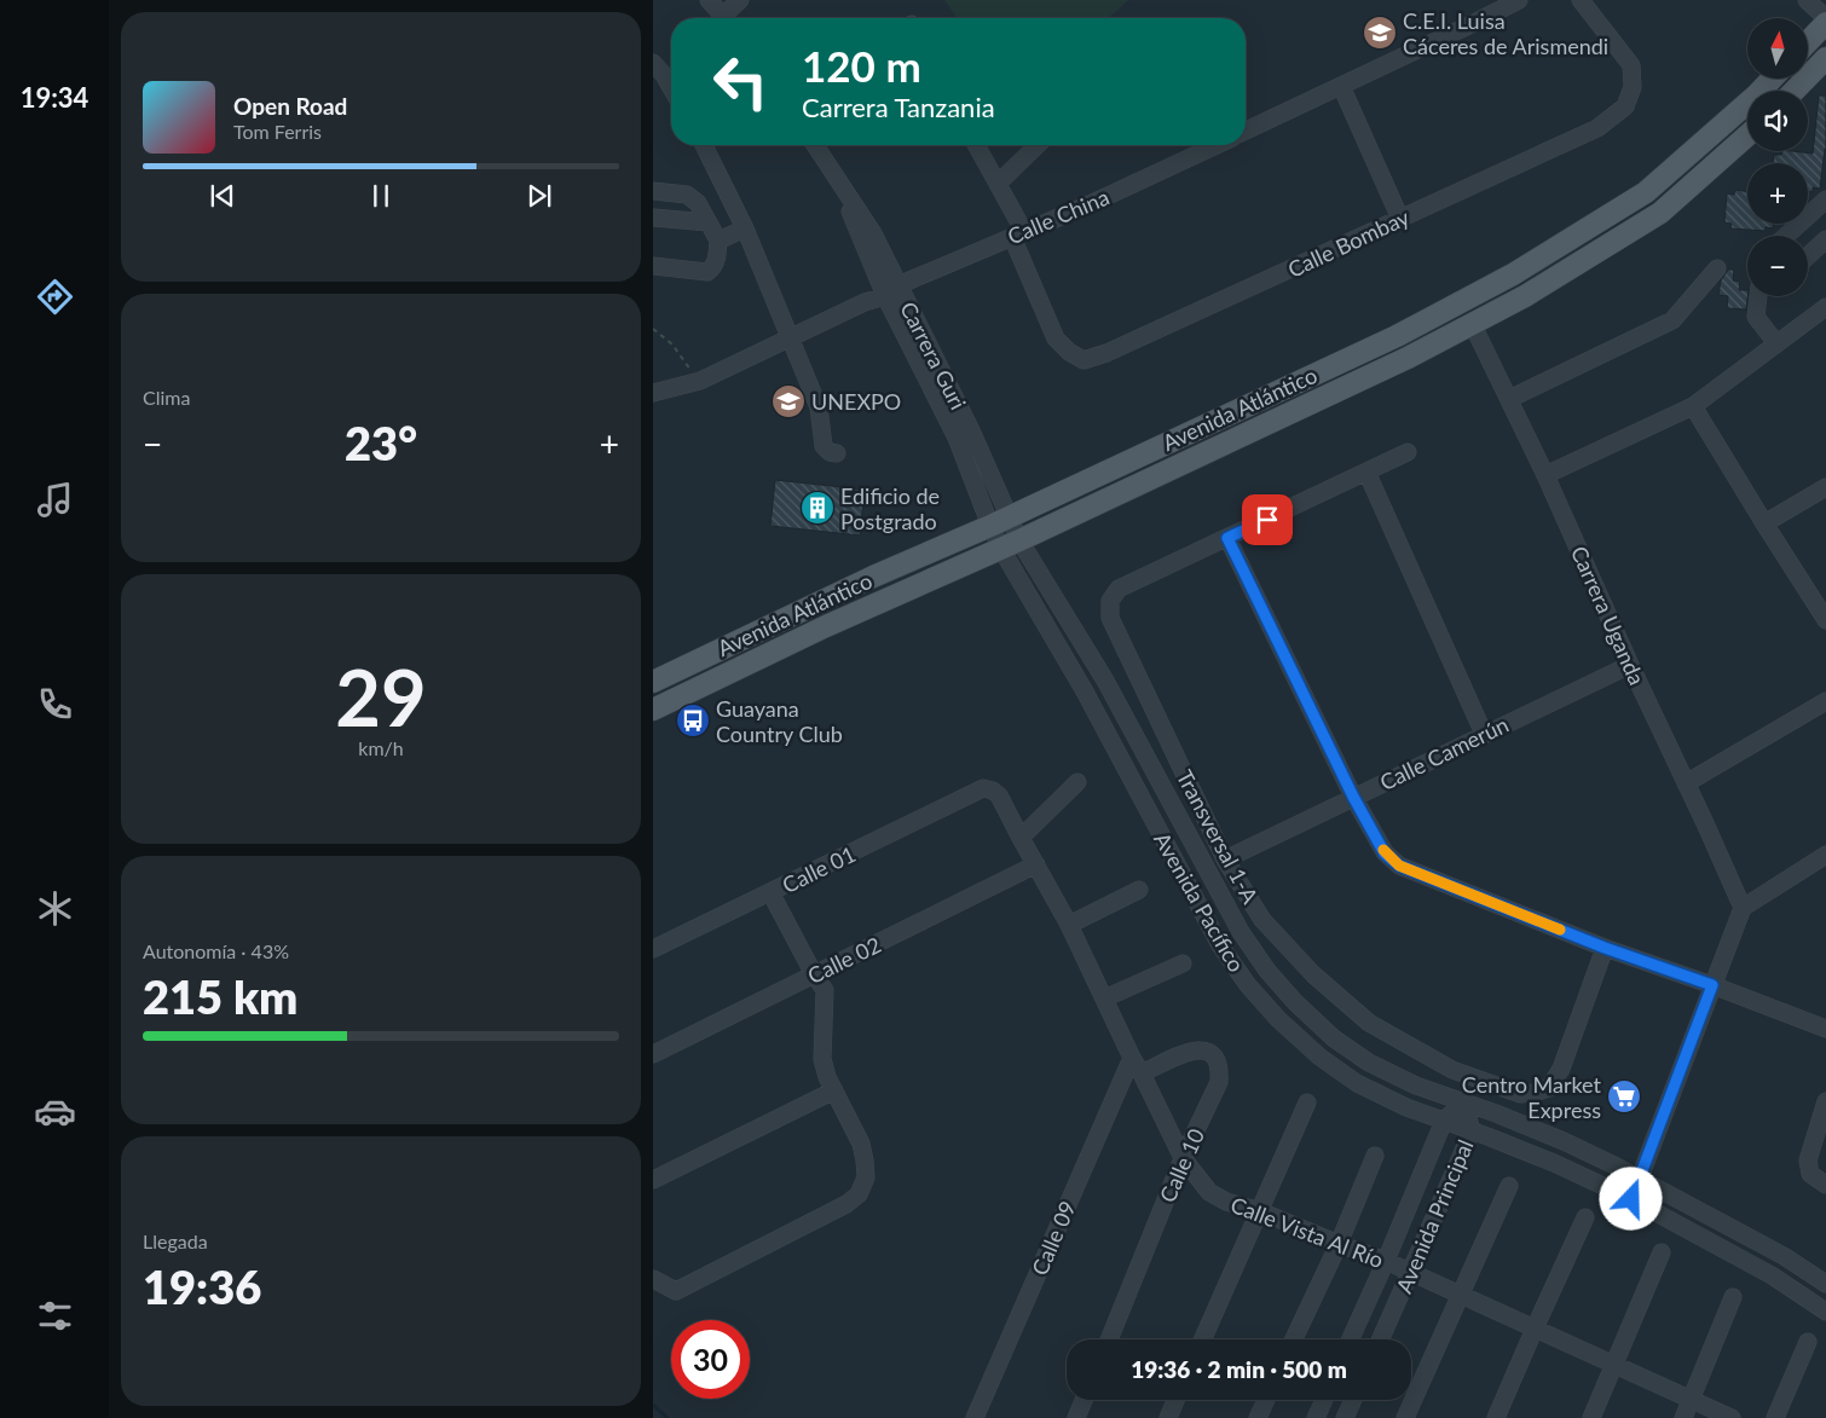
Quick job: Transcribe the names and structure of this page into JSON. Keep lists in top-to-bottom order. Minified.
{"streets":{"main road":["Avenida Atlántico"],"street":["Calle China","Calle Bombay","Carrera Guri","Carrera Uganda","Calle Camerún","Transversal 1-A","Calle 01","Avenida Pacífico","Calle 02","Calle 10","Avenida Principal","Calle Vista Al Río","Calle 09"]},"crossings":[["Calle China","Calle Bombay"],["Calle China","Carrera Guri"],["Carrera Guri","Avenida Atlántico"],["Carrera Guri","Avenida Pacífico"],["Avenida Atlántico","Carrera Uganda"],["Avenida Atlántico","Avenida Pacífico"],["Carrera Uganda","Calle Camerún"],["Calle Camerún","Transversal 1-A"],["Calle 01","Calle Vista Al Río"],["Avenida Pacífico","Avenida Principal"],["Calle 02","Calle Vista Al Río"],["Calle 10","Calle Vista Al Río"],["Avenida Principal","Calle Vista Al Río"],["Calle Vista Al Río","Calle 09"]],"places":{"school or university":["C.E.I. Luisa Cáceres de Arismendi","UNEXPO"],"building":["Edificio de Postgrado"],"bus stop":["Guayana Country Club"],"supermarket":["Centro Market Express"]},"north":"top","page":{"tabs":"19:34","map_buttons":["+","−"],"turn":["120 m","Carrera Tanzania"],"song":["Open Road","Tom Ferris"],"tile":["Clima",["29","km/h"],["Autonomía · 43%","215 km"],["Llegada","19:36"]],"heat":["−","23°","+"],"limit":"30","trip":"19:36 · 2 min · 500 m"}}
